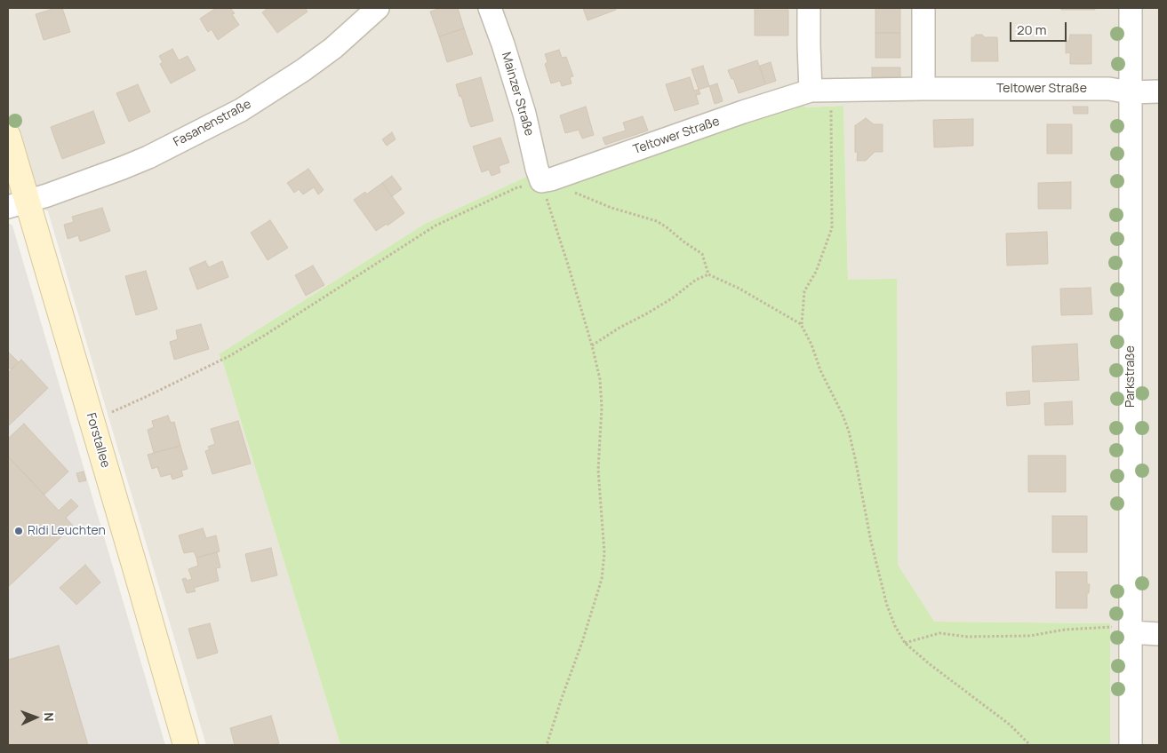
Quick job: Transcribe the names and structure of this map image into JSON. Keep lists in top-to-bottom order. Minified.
{"streets":{"street":["Teltower Straße","Mainzer Straße","Fasanenstraße","Parkstraße","Forstallee"]},"crossings":[["Teltower Straße","Mainzer Straße"],["Teltower Straße","Parkstraße"],["Fasanenstraße","Forstallee"]],"places":["Ridi Leuchten"],"scale_bar":"20 m","north":"right"}
